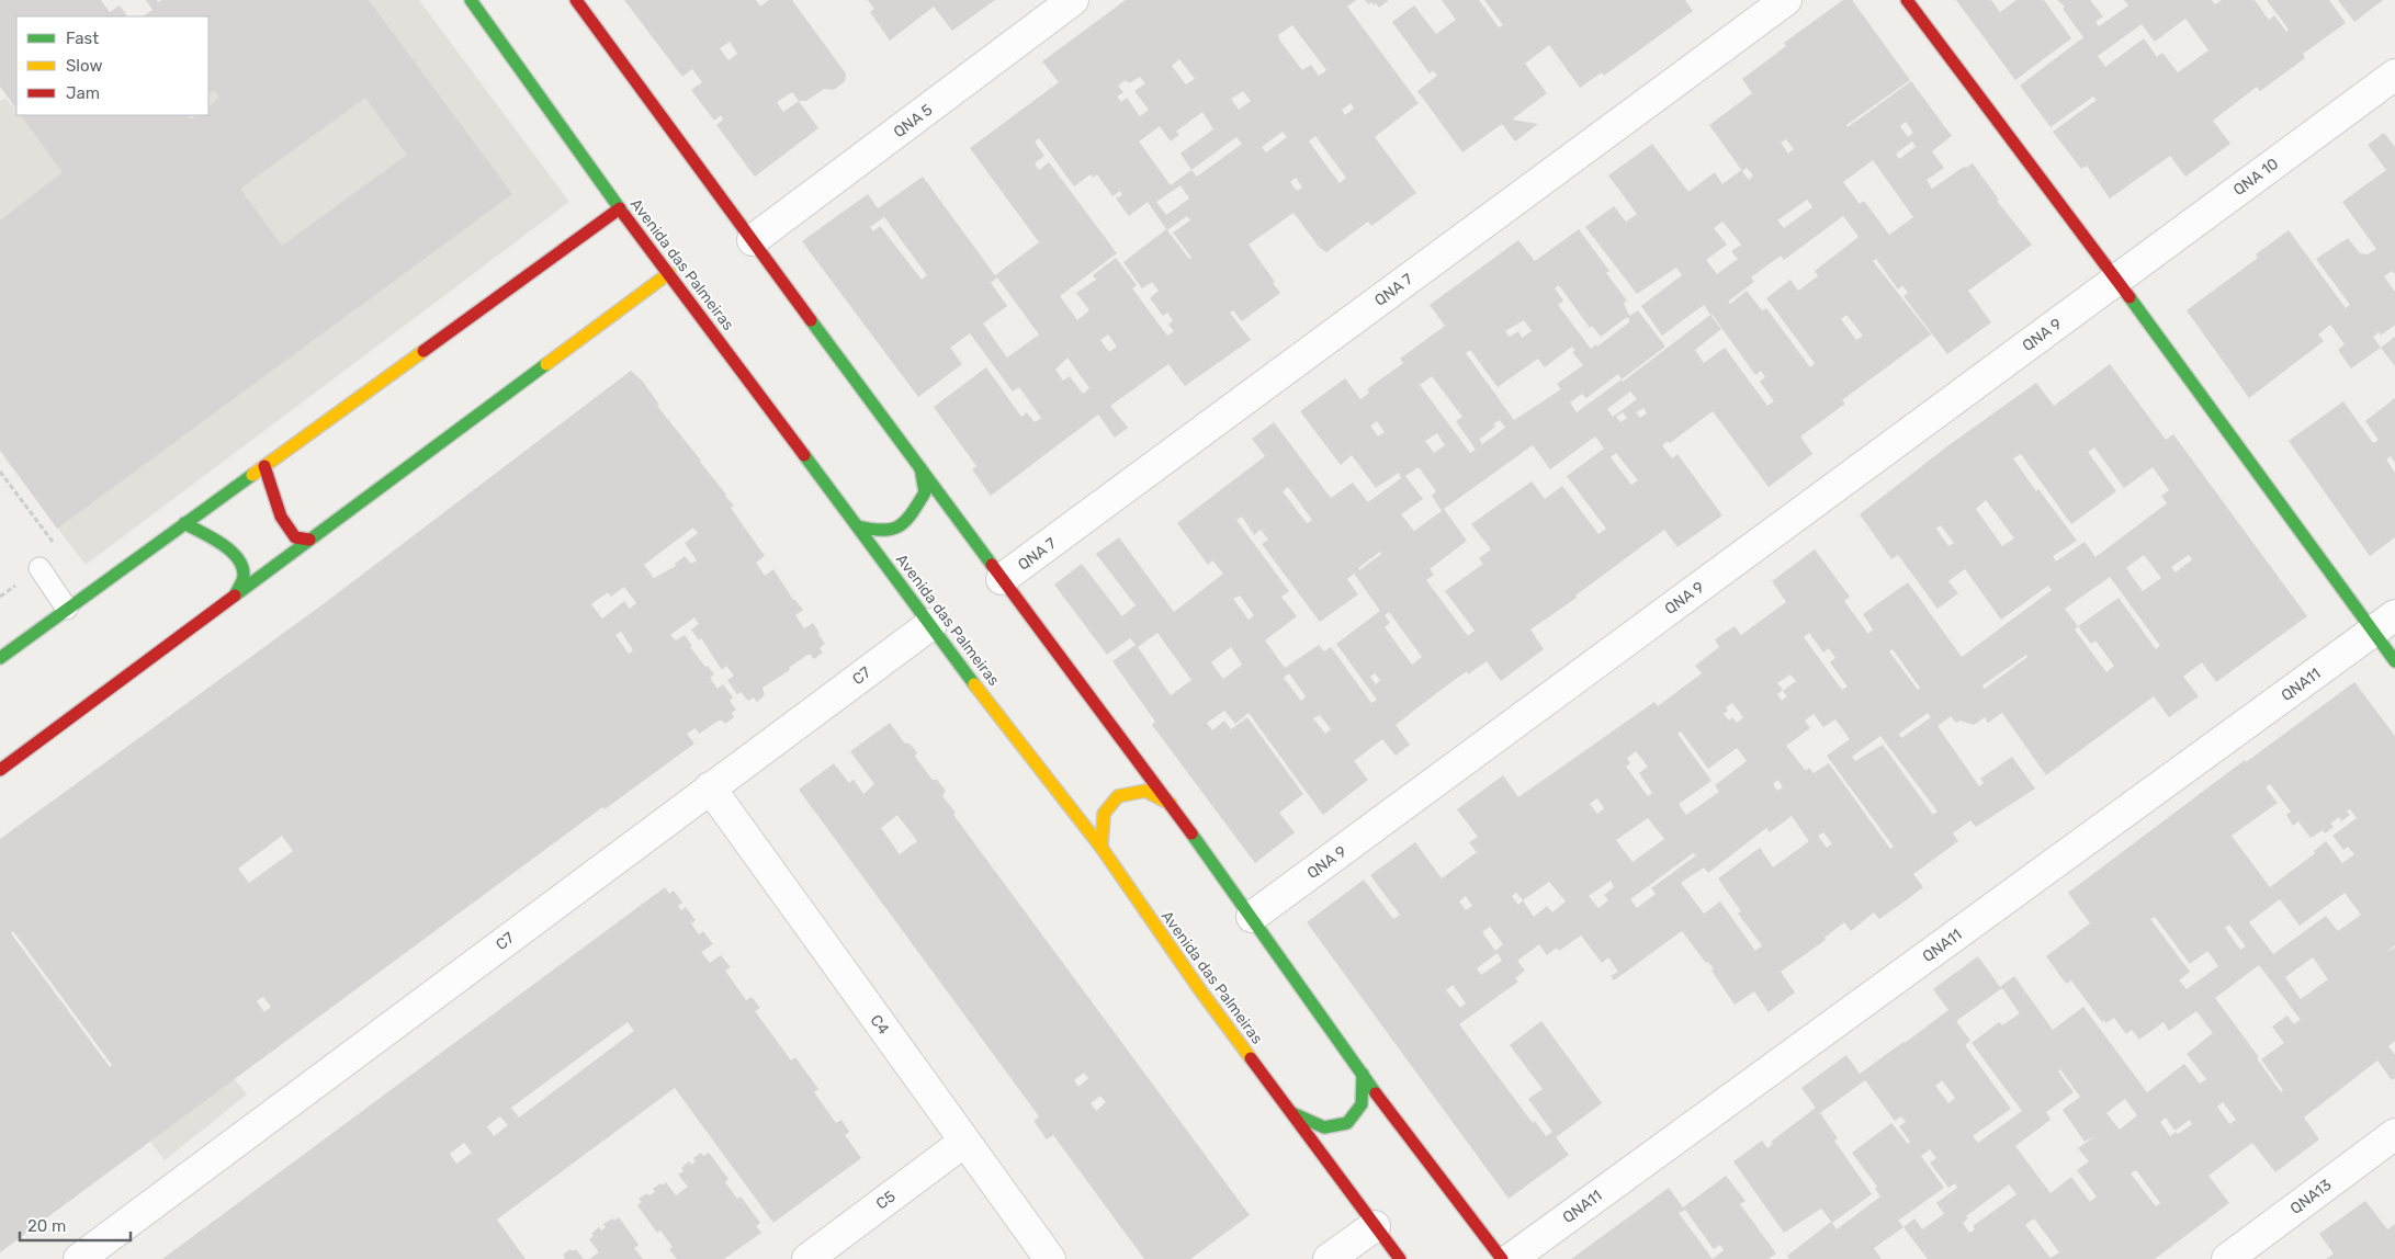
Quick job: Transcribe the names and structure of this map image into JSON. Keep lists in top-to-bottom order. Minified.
{"streets":{"main road":["Avenida das Palmeiras"],"street":["QNA 5","QNA 10","QNA 7","QNA 9","C7","QNA11","C4","QNA13","C5"]},"crossings":[["QNA 10","QNA 9"],["Avenida das Palmeiras","C7"],["C7","C4"],["C4","C5"]],"legend":["Fast","Slow","Jam"],"scale_bar":"20 m"}
